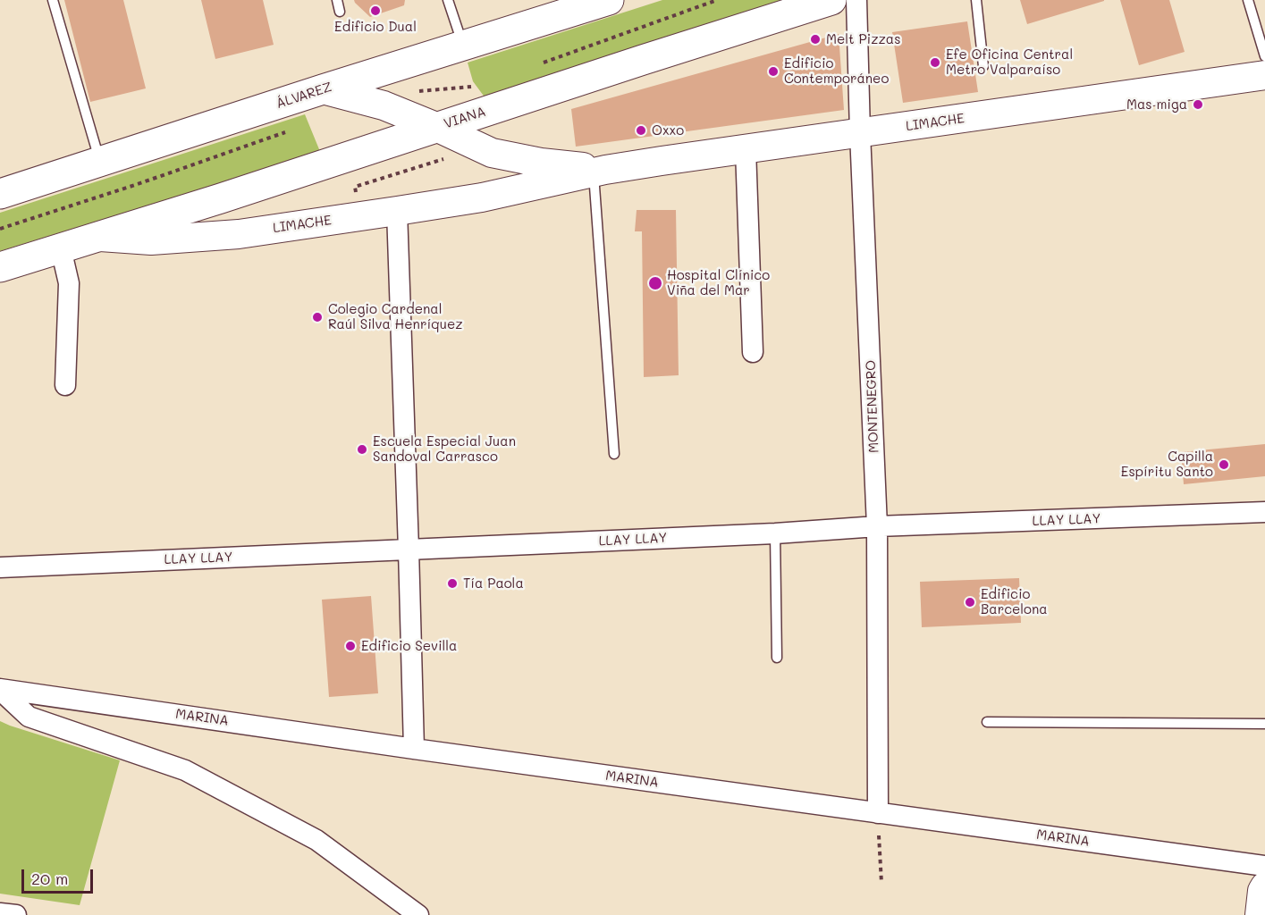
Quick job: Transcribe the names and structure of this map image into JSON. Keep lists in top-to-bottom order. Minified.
{"streets":{"main road":["ÁLVAREZ","VIANA","LIMACHE"],"street":["MONTENEGRO","LLAY LLAY","MARINA"]},"crossings":[["ÁLVAREZ","LIMACHE"],["VIANA","LIMACHE"],["LIMACHE","MONTENEGRO"],["MONTENEGRO","LLAY LLAY"],["MONTENEGRO","MARINA"]],"places":["Edificio Dual","Melt Pizzas","Efe Oficina Central Metro Valparaíso","Edificio Contemporáneo","Mas miga","Oxxo","Hospital Clínico Viña del Mar","Colegio Cardenal Raúl Silva Henríquez","Escuela Especial Juan Sandoval Carrasco","Capilla Espíritu Santo","Tía Paola","Edificio Barcelona","Edificio Sevilla"],"scale_bar":"20 m"}
